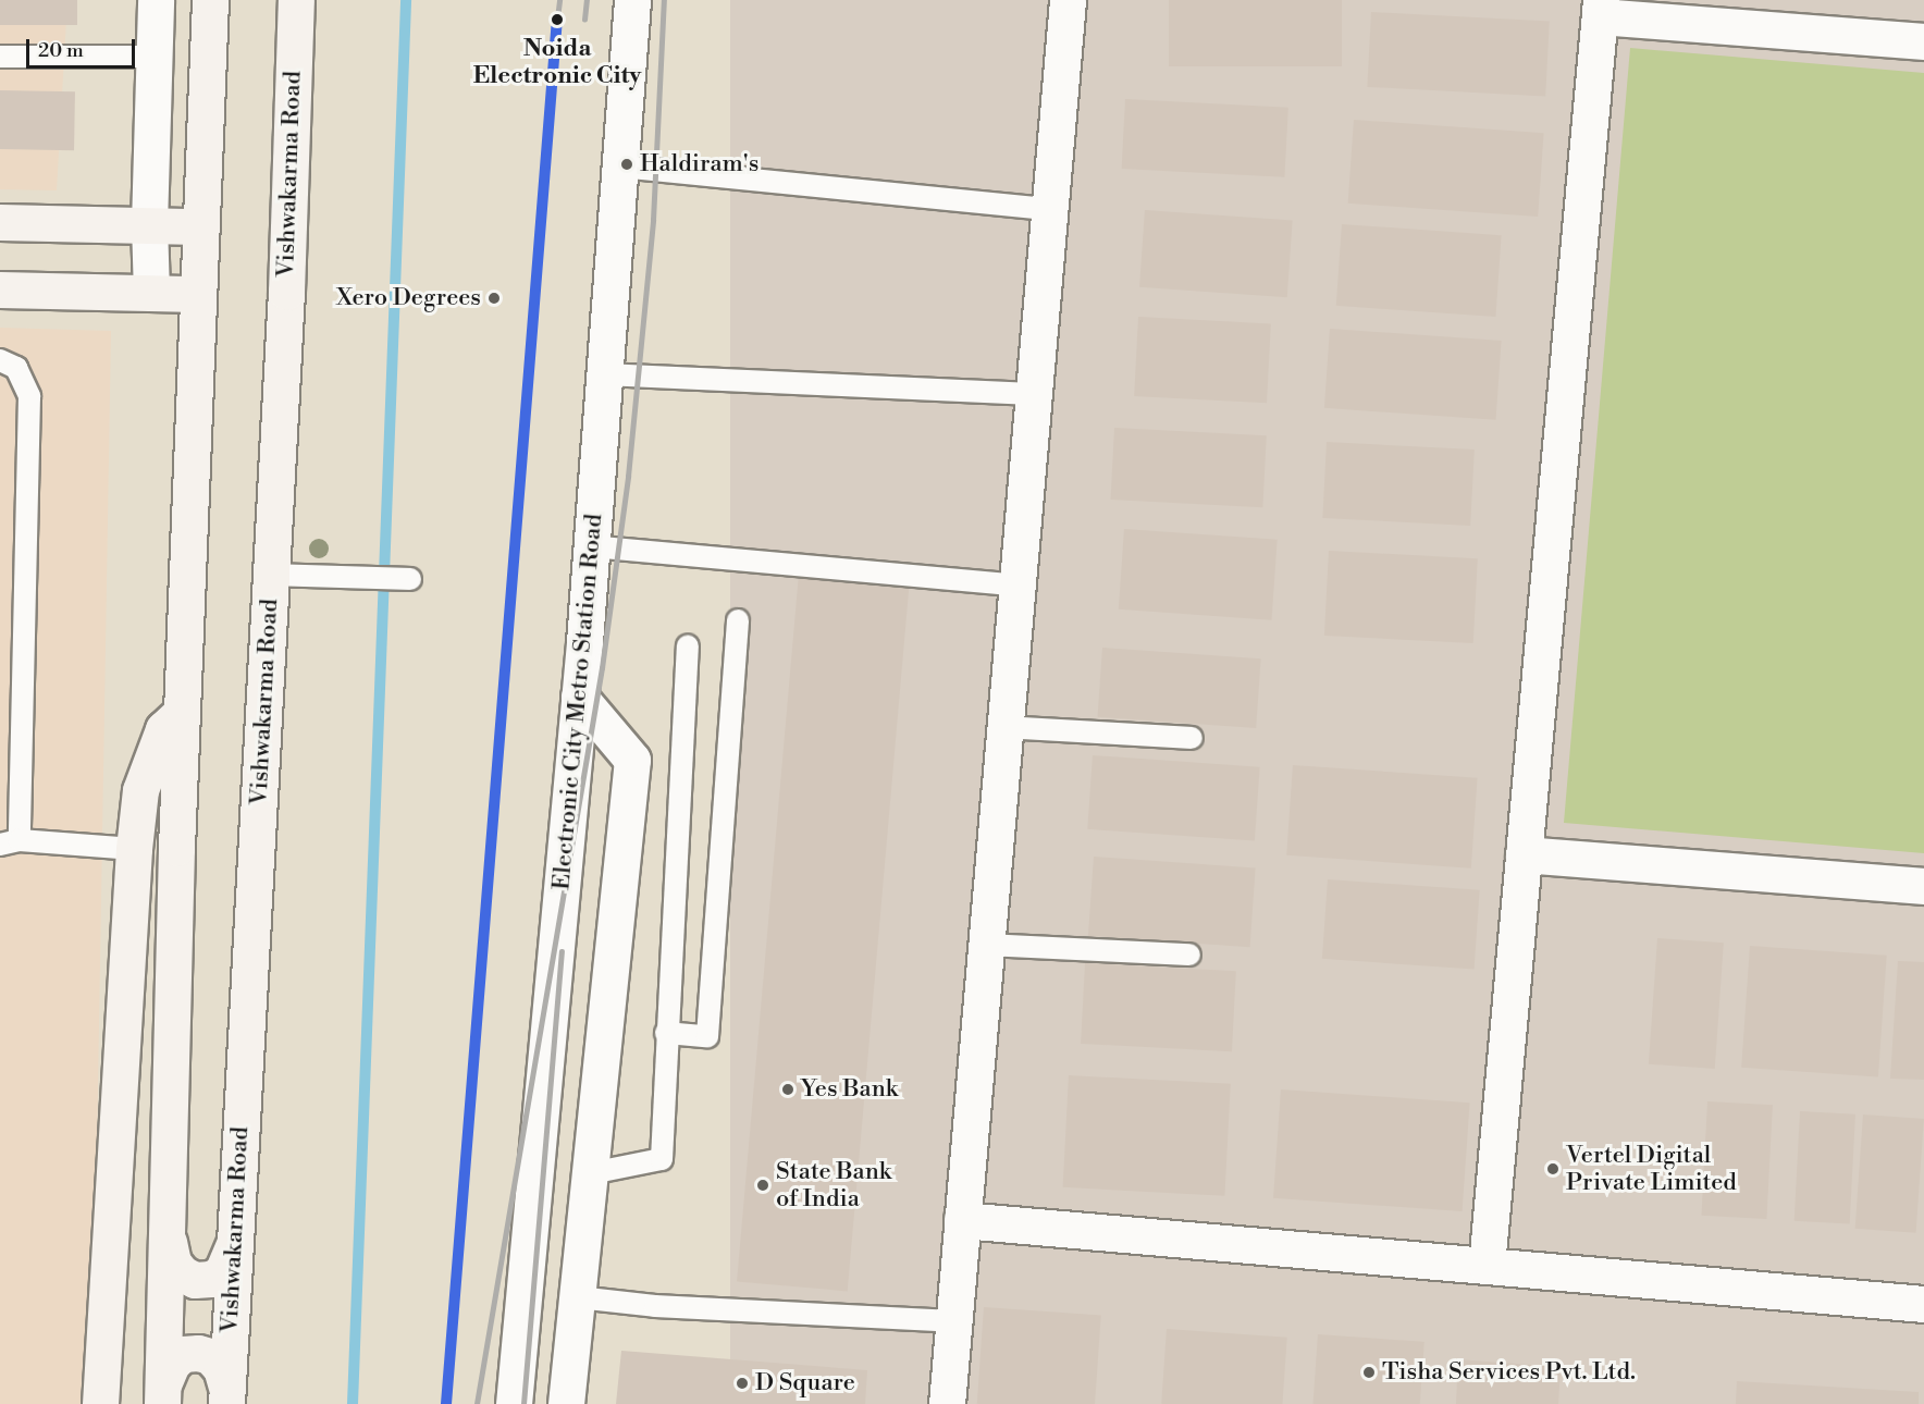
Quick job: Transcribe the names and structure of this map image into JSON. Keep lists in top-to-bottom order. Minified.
{"streets":{"main road":["Vishwakarma Road"],"street":["Electronic City Metro Station Road"]},"places":["Noida Electronic City","Haldiram's","Xero Degrees","Yes Bank","Vertel Digital Private Limited","State Bank of India","Tisha Services Pvt. Ltd.","D Square"],"scale_bar":"20 m"}
